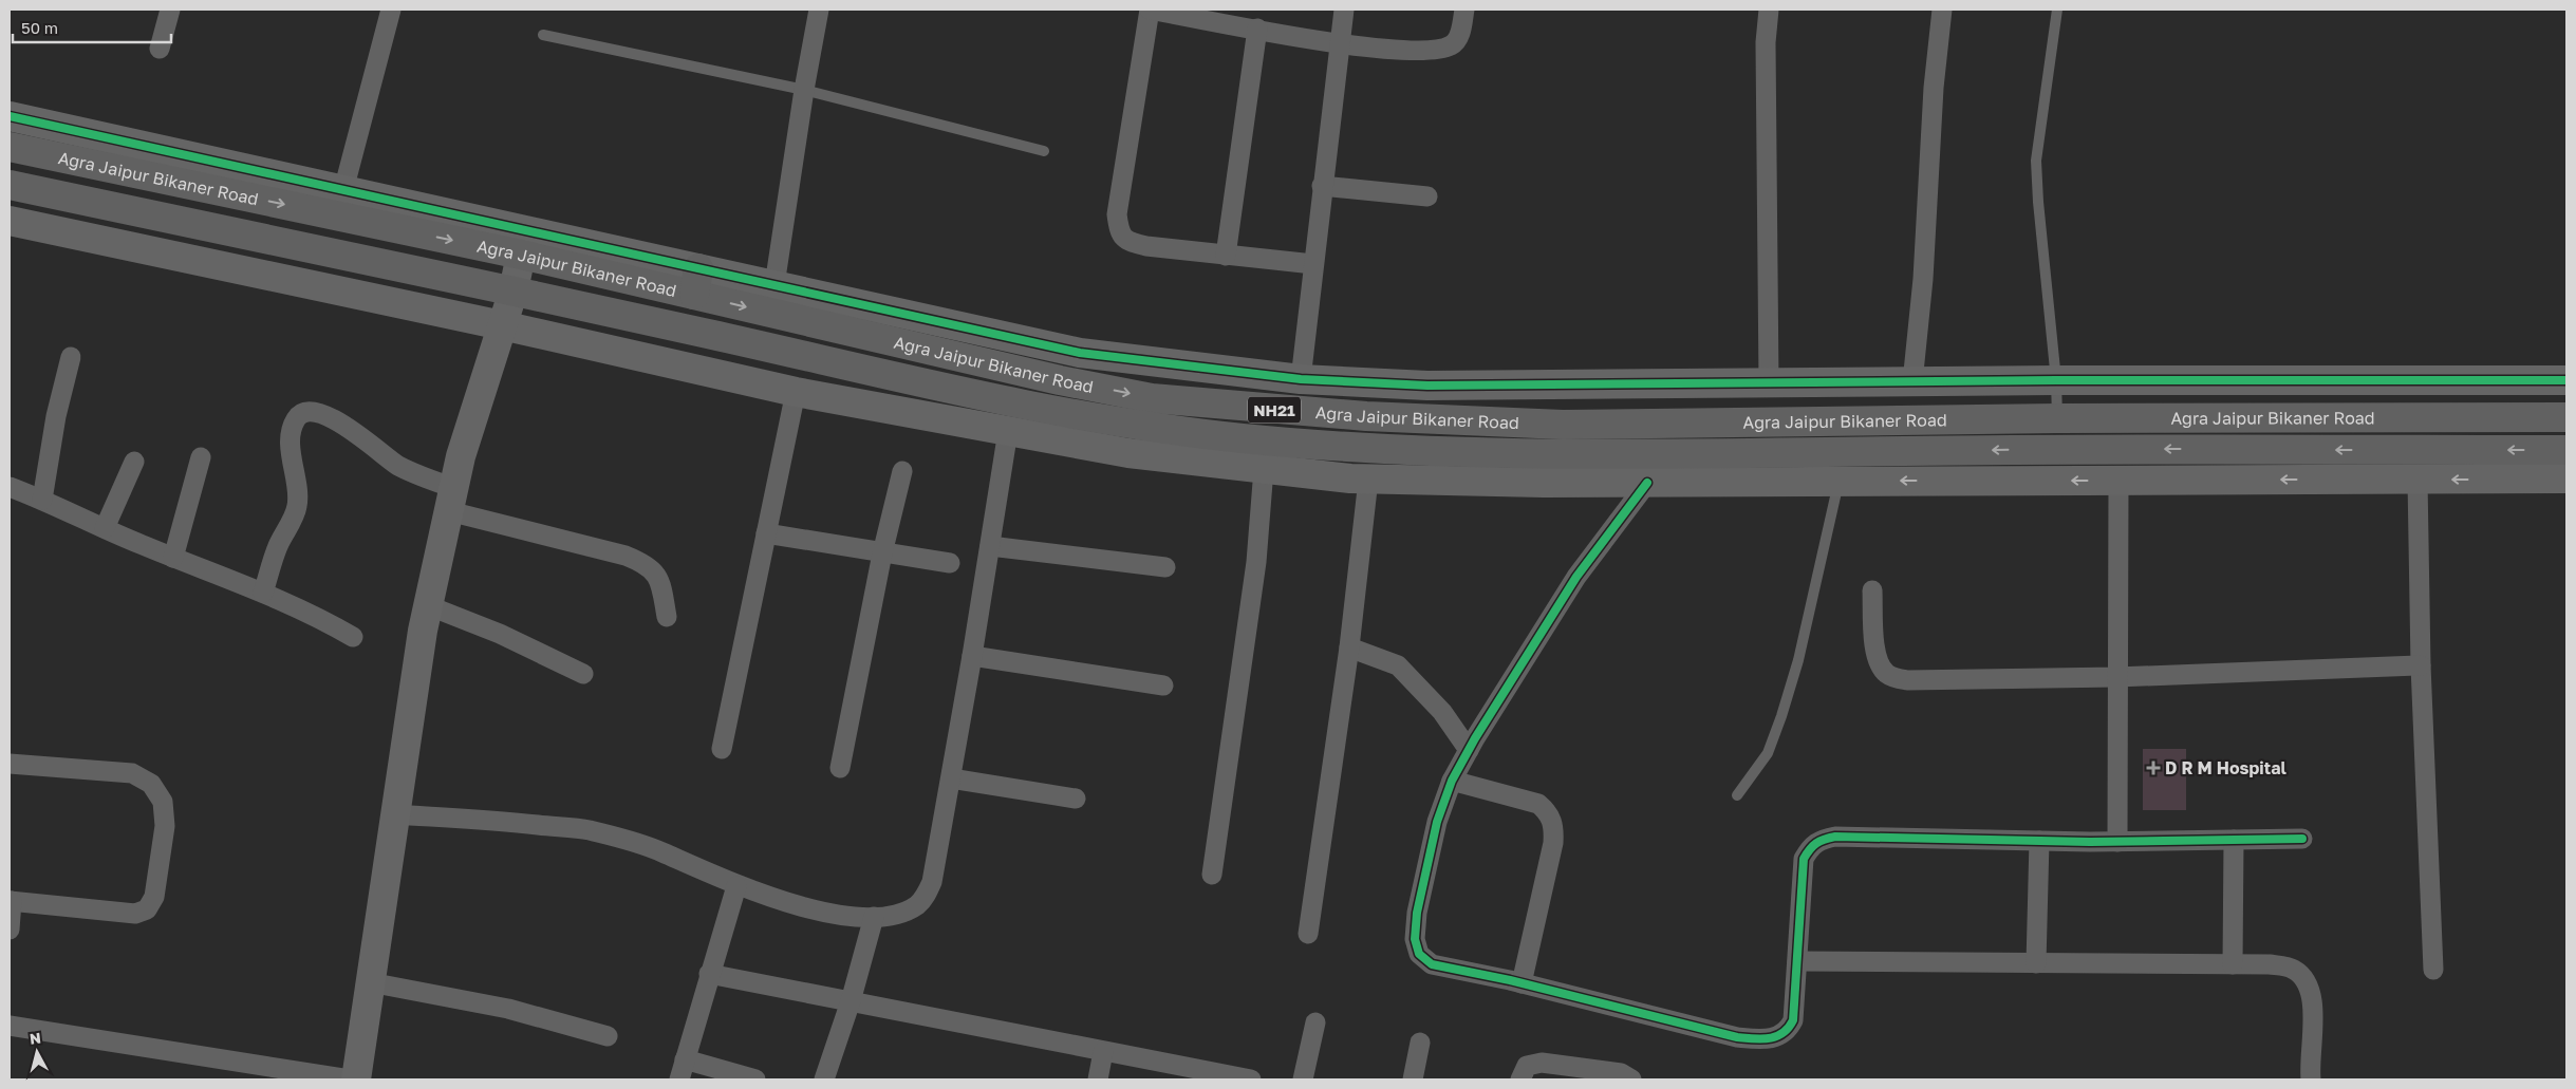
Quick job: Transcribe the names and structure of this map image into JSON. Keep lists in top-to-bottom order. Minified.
{"streets":{"highway":["Agra Jaipur Bikaner Road","NH21"]},"places":{"health":["D R M Hospital"]},"scale_bar":"50 m","north":"top"}
